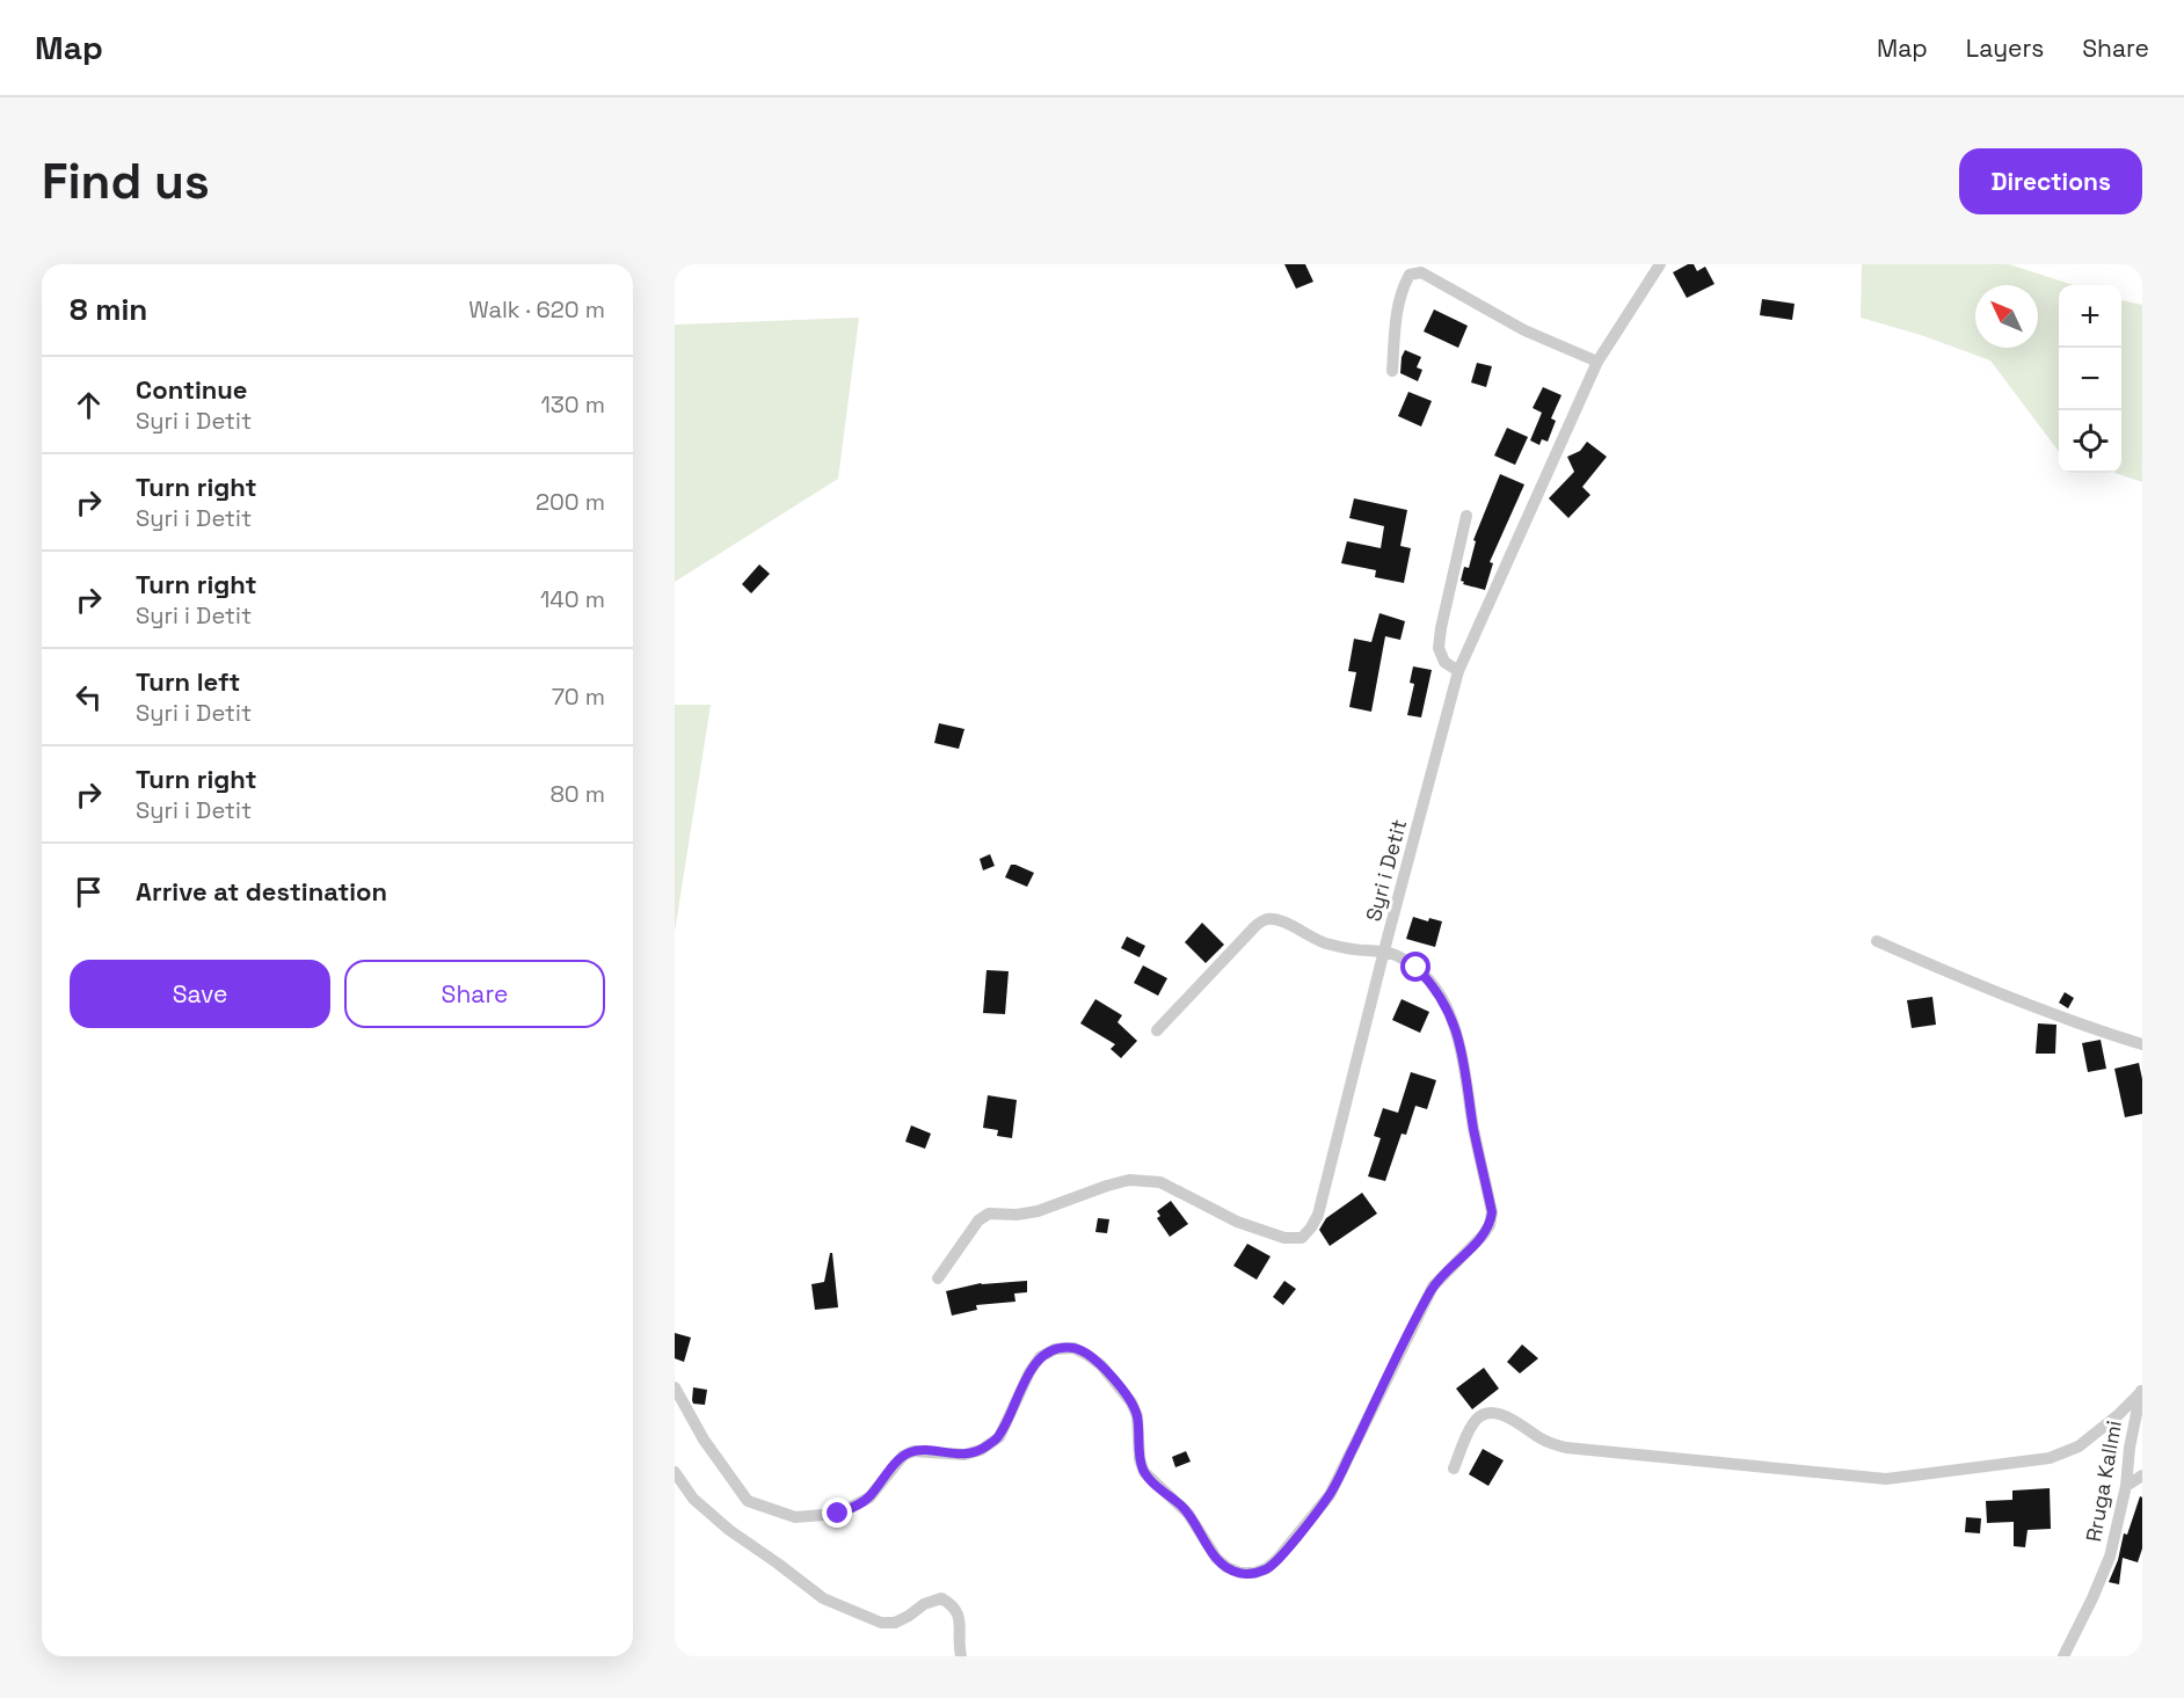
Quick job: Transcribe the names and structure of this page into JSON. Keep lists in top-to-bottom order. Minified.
{"streets":{"street":["Syri i Detit","Rruga Kallmi"]},"north":"top left","page":{"header":"Map","nav":["Map","Layers","Share"],"buttons":["Directions",["Save","Share"]],"title":"Find us","heading":["8 min","Walk · 620 m"],"map_buttons":["+","−"],"list":[["Continue","Syri i Detit","130 m"],["Turn right","Syri i Detit","200 m"],["Turn right","Syri i Detit","140 m"],["Turn left","Syri i Detit","70 m"],["Turn right","Syri i Detit","80 m"],"Arrive at destination"]}}
